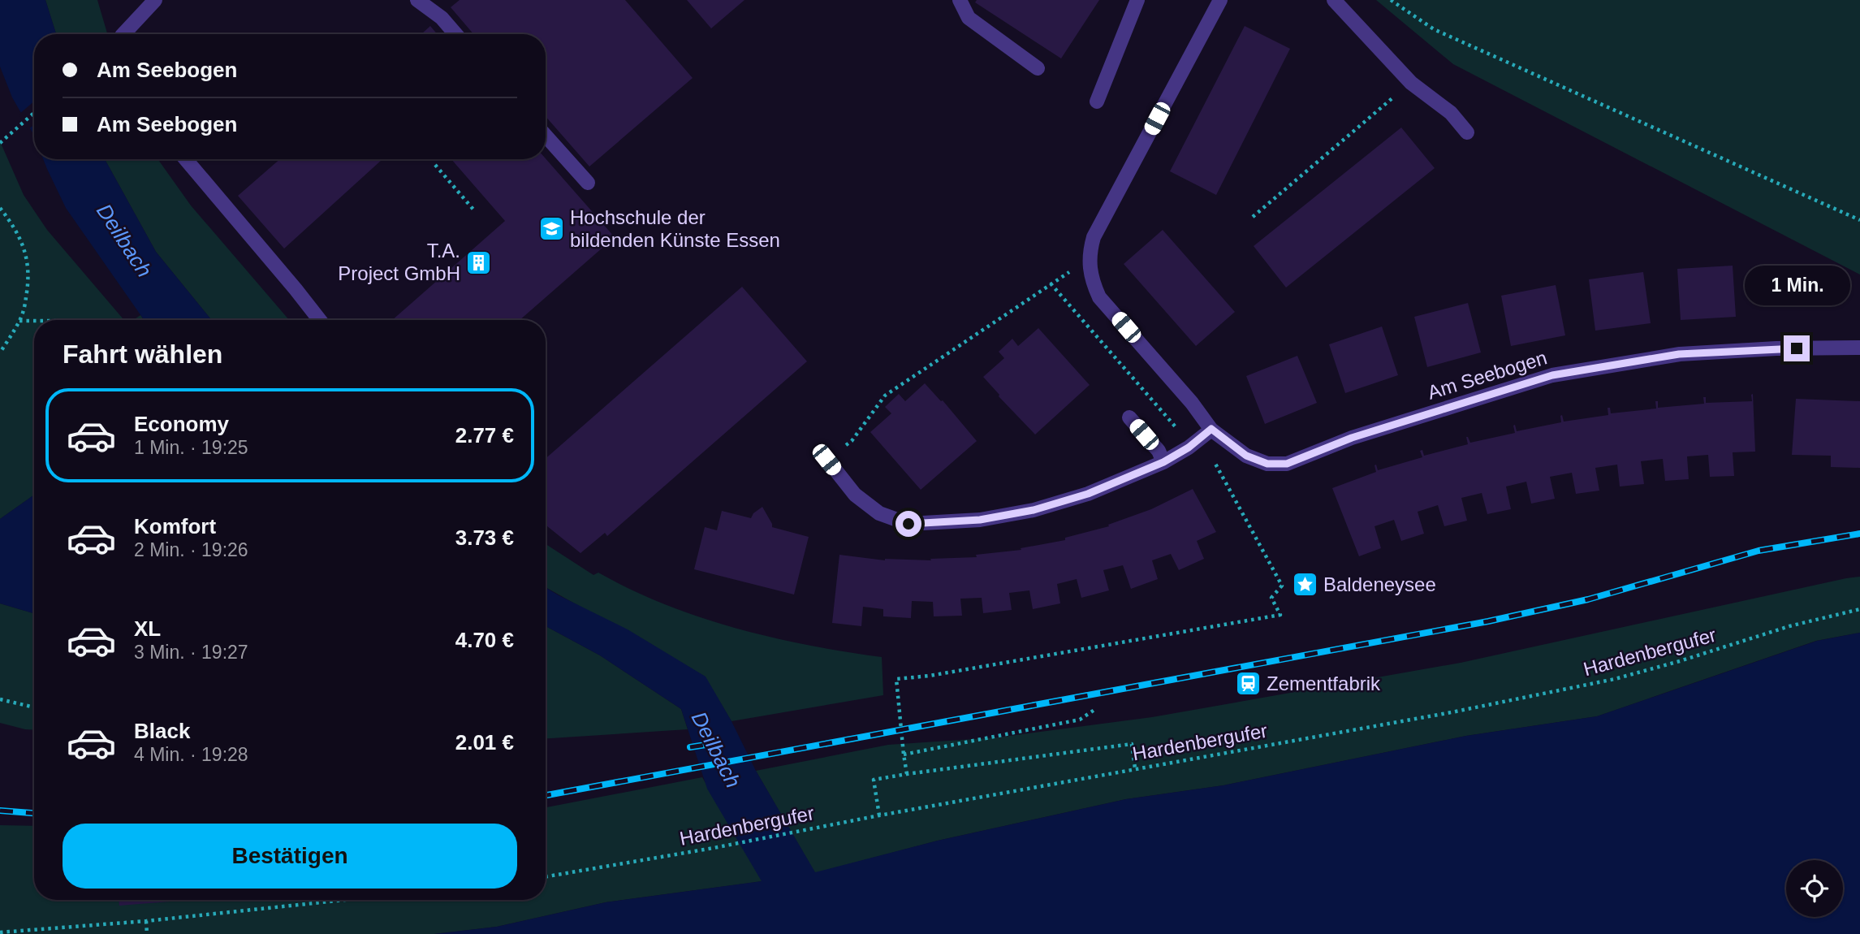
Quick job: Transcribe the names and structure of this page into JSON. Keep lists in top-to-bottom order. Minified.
{"streets":{"street":["Am Seebogen"],"path":["Hardenbergufer"]},"water":["Deilbach"],"places":{"school or university":["Hochschule der bildenden Künste Essen"],"building":["T.A. Project GmbH"],"place":["Baldeneysee"],"station":["Zementfabrik"]},"page":{"banner":["Am Seebogen","Am Seebogen"],"bubble":"1 Min.","heading":"Fahrt wählen","list":[{"name":"Economy","note":"1 Min. · 19:25","value":"2.77 €"},{"name":"Komfort","note":"2 Min. · 19:26","value":"3.73 €"},{"name":"XL","note":"3 Min. · 19:27","value":"4.70 €"},{"name":"Black","note":"4 Min. · 19:28","value":"2.01 €"}],"buttons":"Bestätigen"}}
